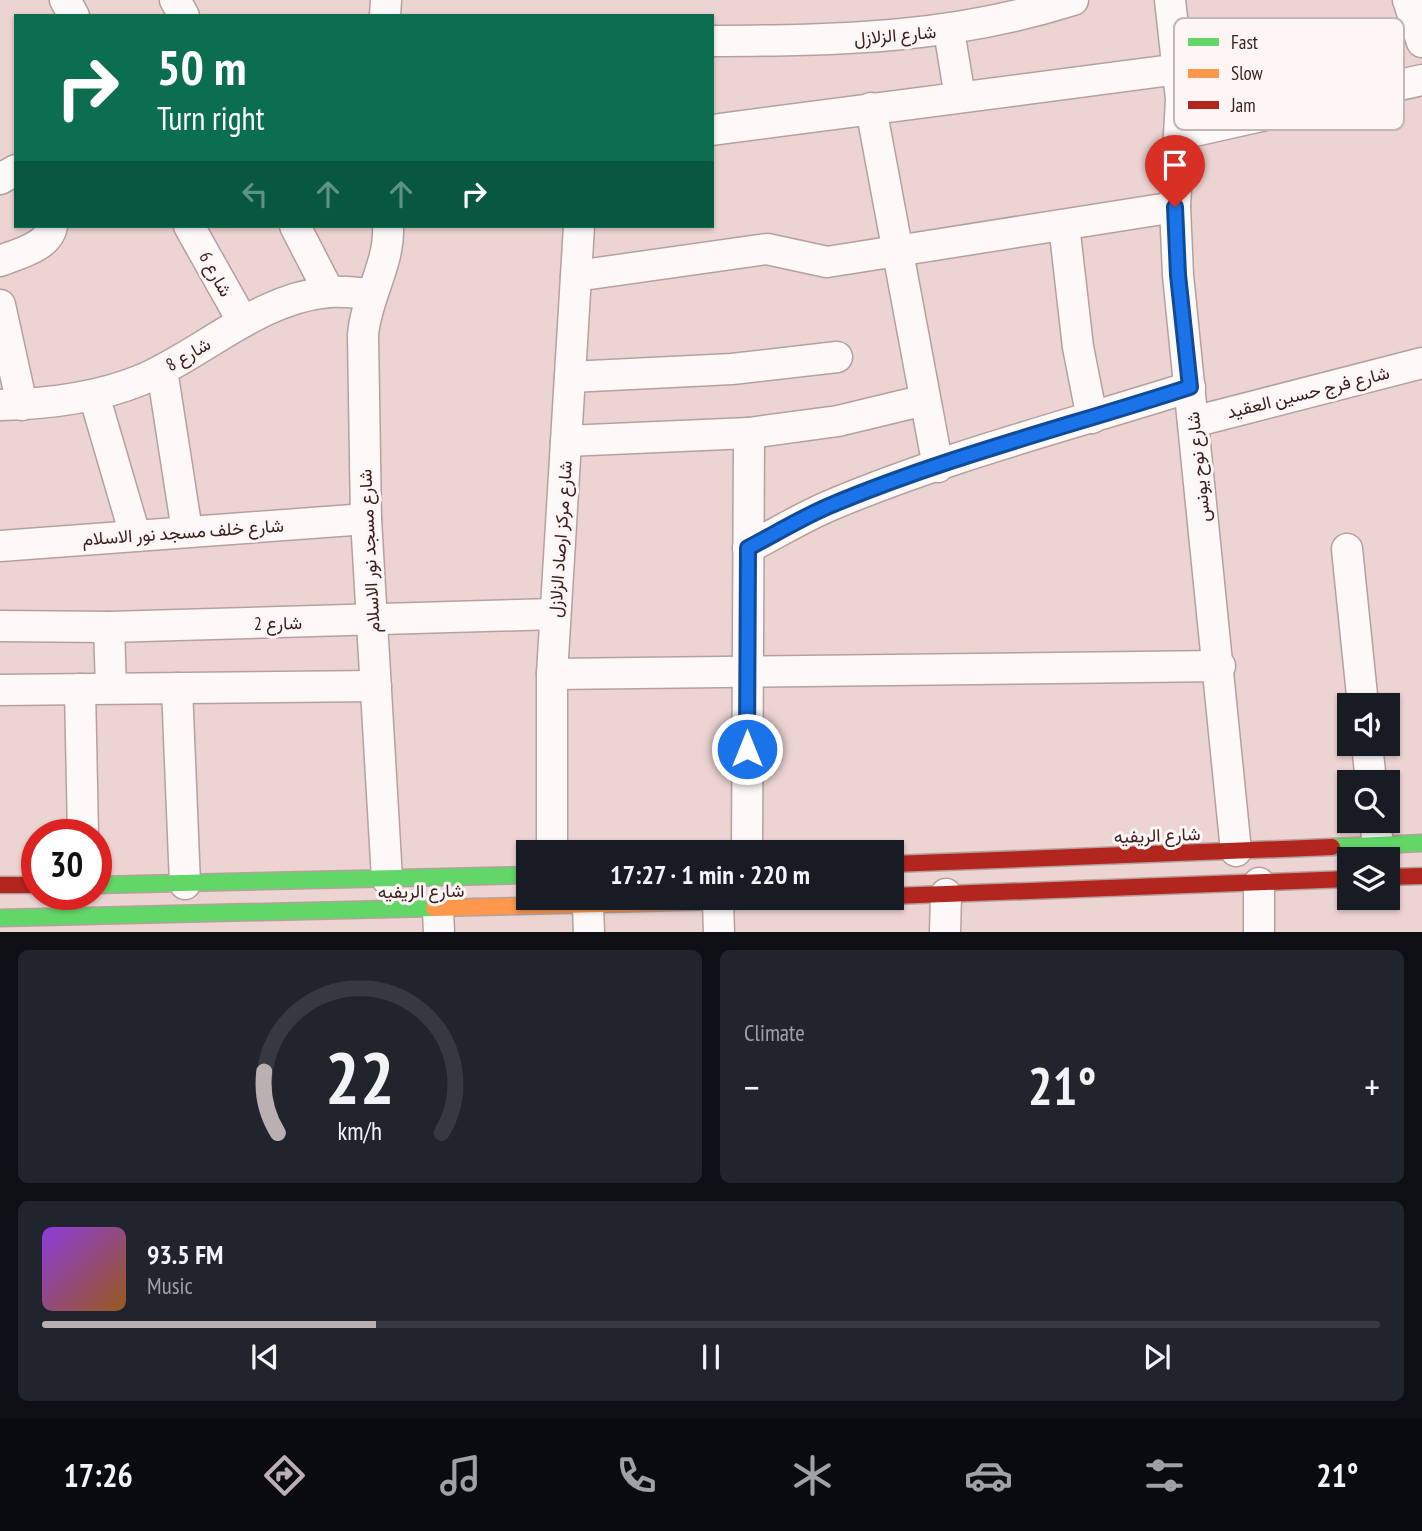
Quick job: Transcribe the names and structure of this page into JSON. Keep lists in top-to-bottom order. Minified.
{"streets":{"street":["شارع الزلازل","شارع 6","شارع 8","شارع فرج حسين العقيد","شارع نوح يونس","شارع خلف مسجد نور الاسلام","شارع مركز ارصاد الزلازل","شارع مسجد نور الاسلام","شارع 2","شارع الريفيه"]},"crossings":[["شارع 6","شارع 8"],["شارع 8","شارع مسجد نور الاسلام"],["شارع فرج حسين العقيد","شارع نوح يونس"],["شارع نوح يونس","شارع الريفيه"],["شارع خلف مسجد نور الاسلام","شارع مسجد نور الاسلام"],["شارع مركز ارصاد الزلازل","شارع 2"],["شارع مسجد نور الاسلام","شارع 2"],["شارع مسجد نور الاسلام","شارع الريفيه"]],"legend":["Fast","Slow","Jam"],"page":{"turn":["50 m","Turn right"],"limit":"30","trip":"17:27 · 1 min · 220 m","tile":"Climate","heat":["−","21°","+"],"song":["93.5 FM","Music"],"tabs":["17:26","21°"],"gauge":["22","km/h"]}}
